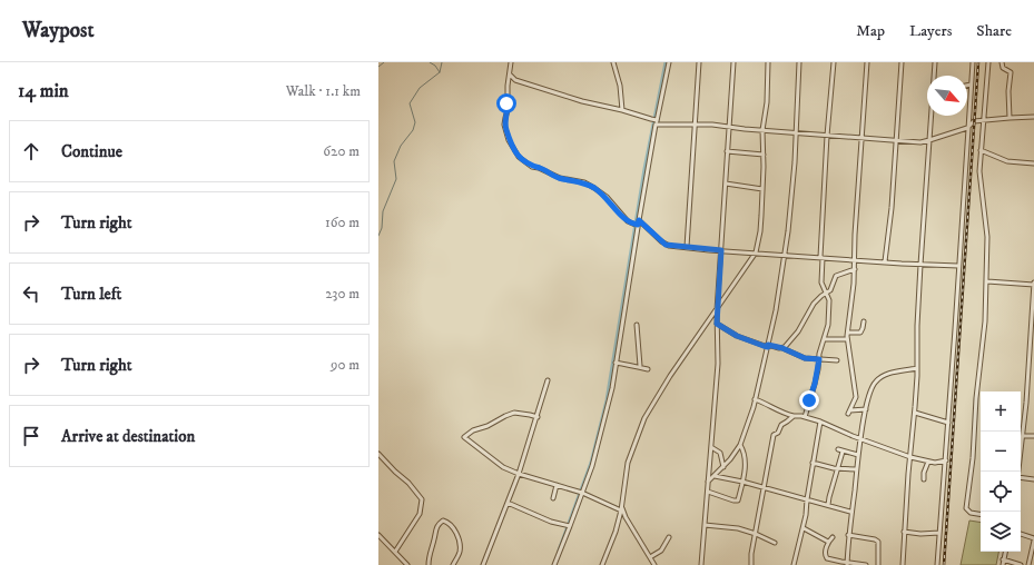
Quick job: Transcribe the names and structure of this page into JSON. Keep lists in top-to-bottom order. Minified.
{"north":"bottom right","page":{"header":"Waypost","nav":["Map","Layers","Share"],"heading":["14 min","Walk · 1.1 km"],"list":[["Continue","620 m"],["Turn right","160 m"],["Turn left","230 m"],["Turn right","90 m"],"Arrive at destination"],"map_buttons":["+","−"]}}
